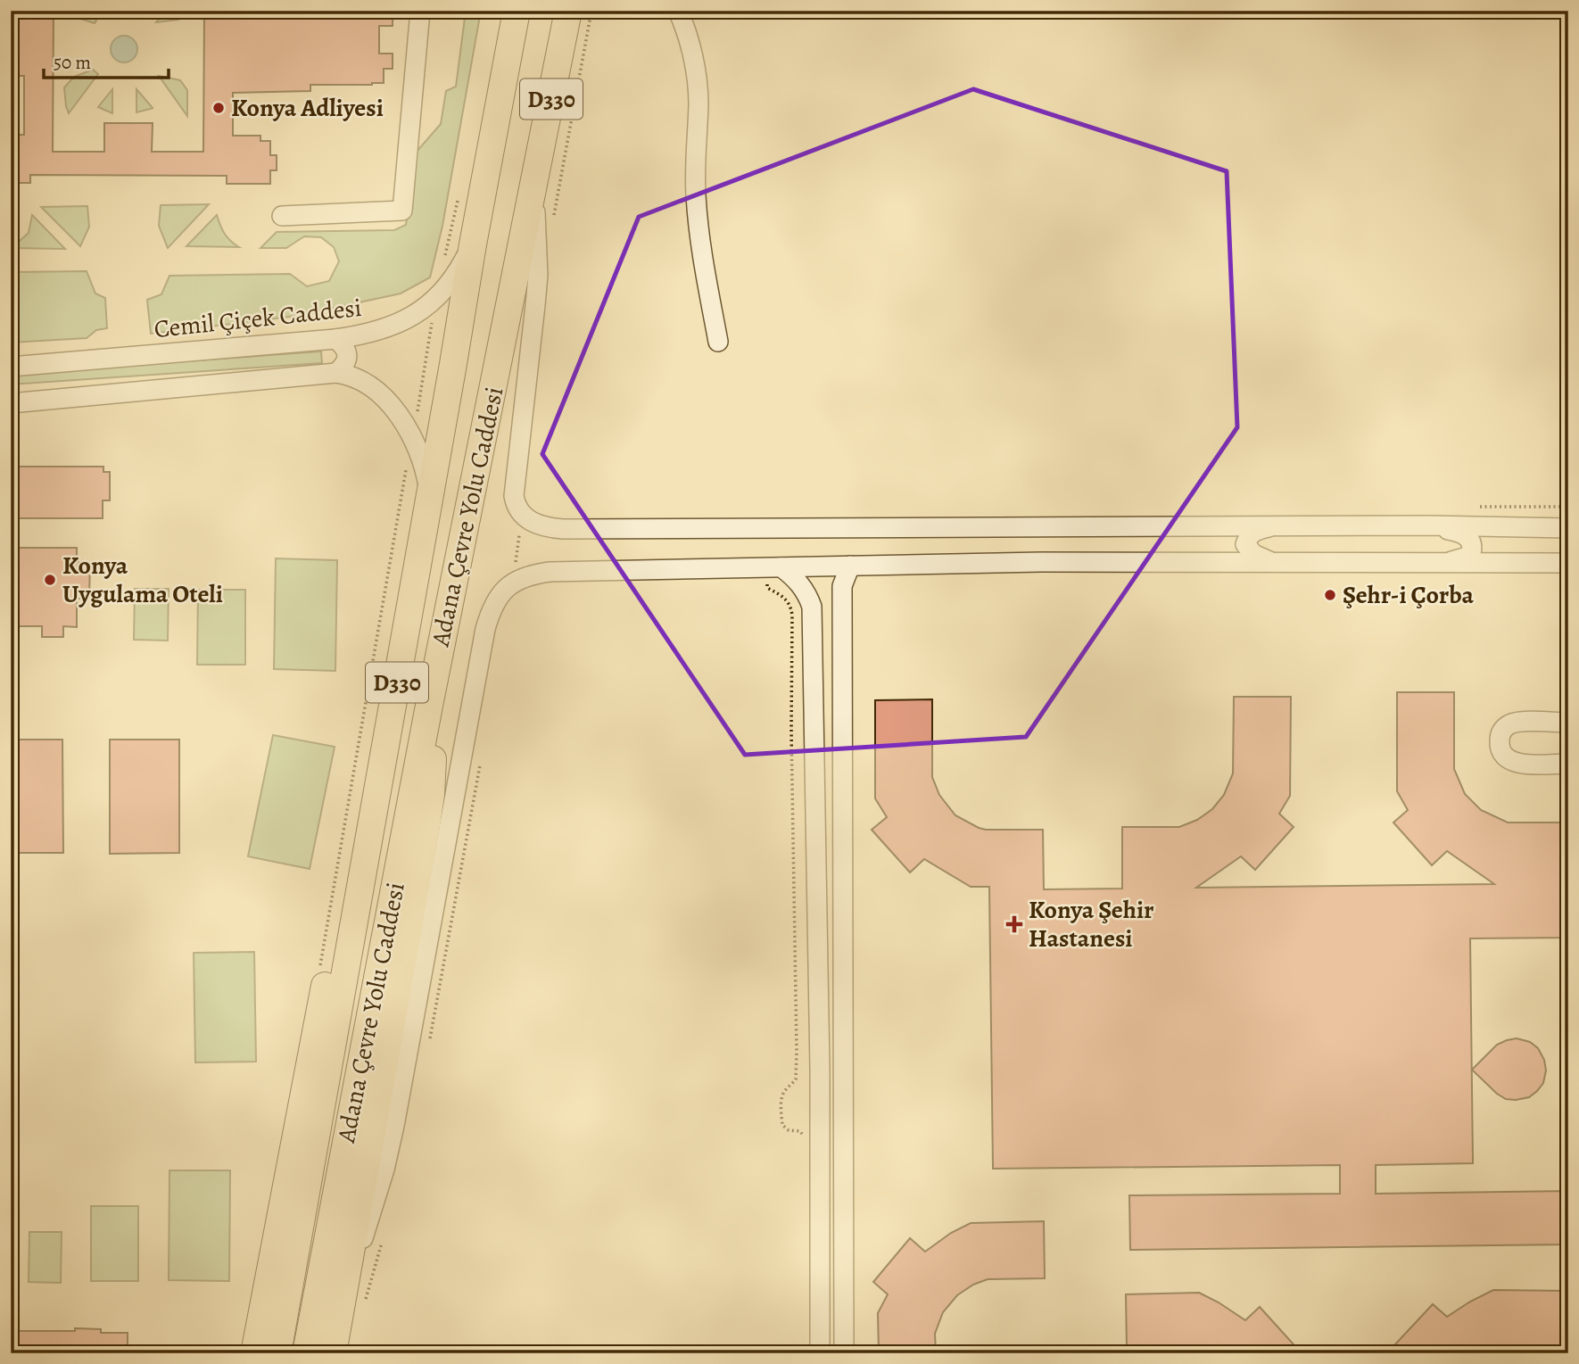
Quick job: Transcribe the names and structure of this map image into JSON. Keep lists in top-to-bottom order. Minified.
{"streets":{"highway":["D330","Adana Çevre Yolu Caddesi"],"street":["Cemil Çiçek Caddesi"]},"crossings":[["Cemil Çiçek Caddesi","Adana Çevre Yolu Caddesi"]],"places":{"other":["Konya Adliyesi","Konya Uygulama Oteli","Şehr-i Çorba"],"health":["Konya Şehir Hastanesi"]},"scale_bar":"50 m"}
